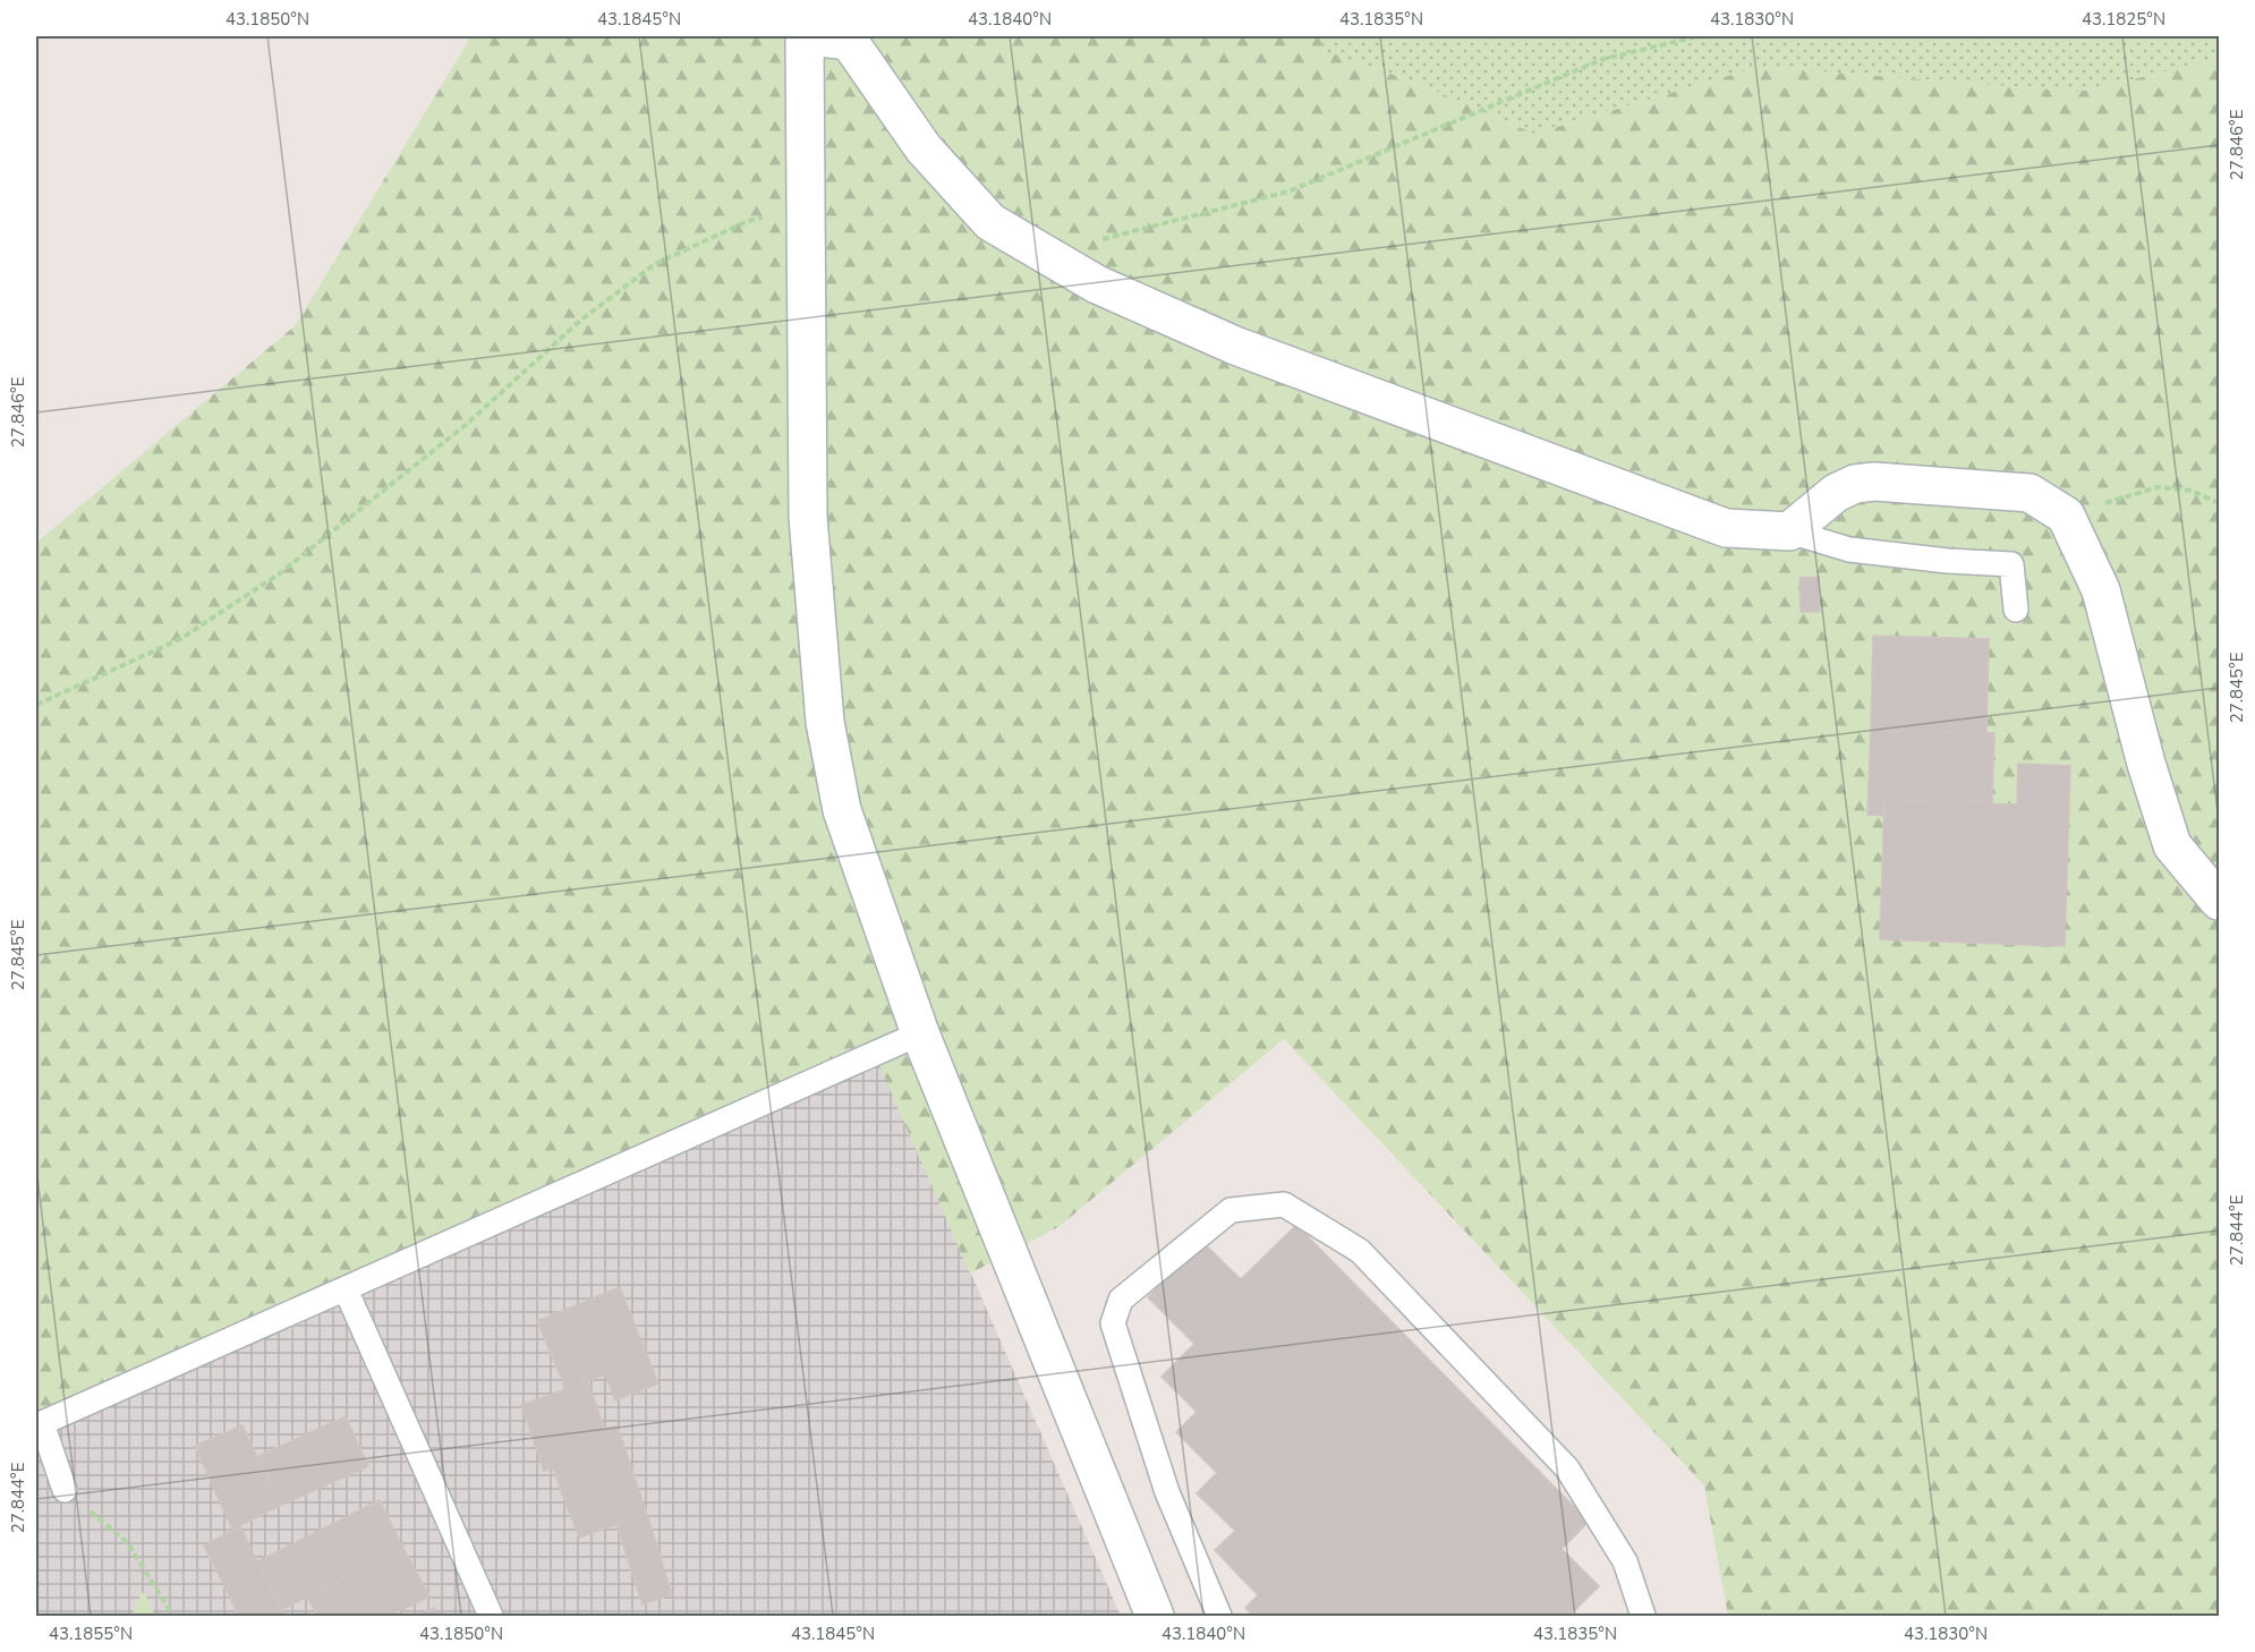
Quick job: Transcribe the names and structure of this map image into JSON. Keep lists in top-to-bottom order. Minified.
{"coordinates":["43.1850°N","43.1845°N","43.1840°N","43.1835°N","43.1830°N","43.1825°N","27.846°E","27.845°E","27.844°E","43.1855°N"]}
